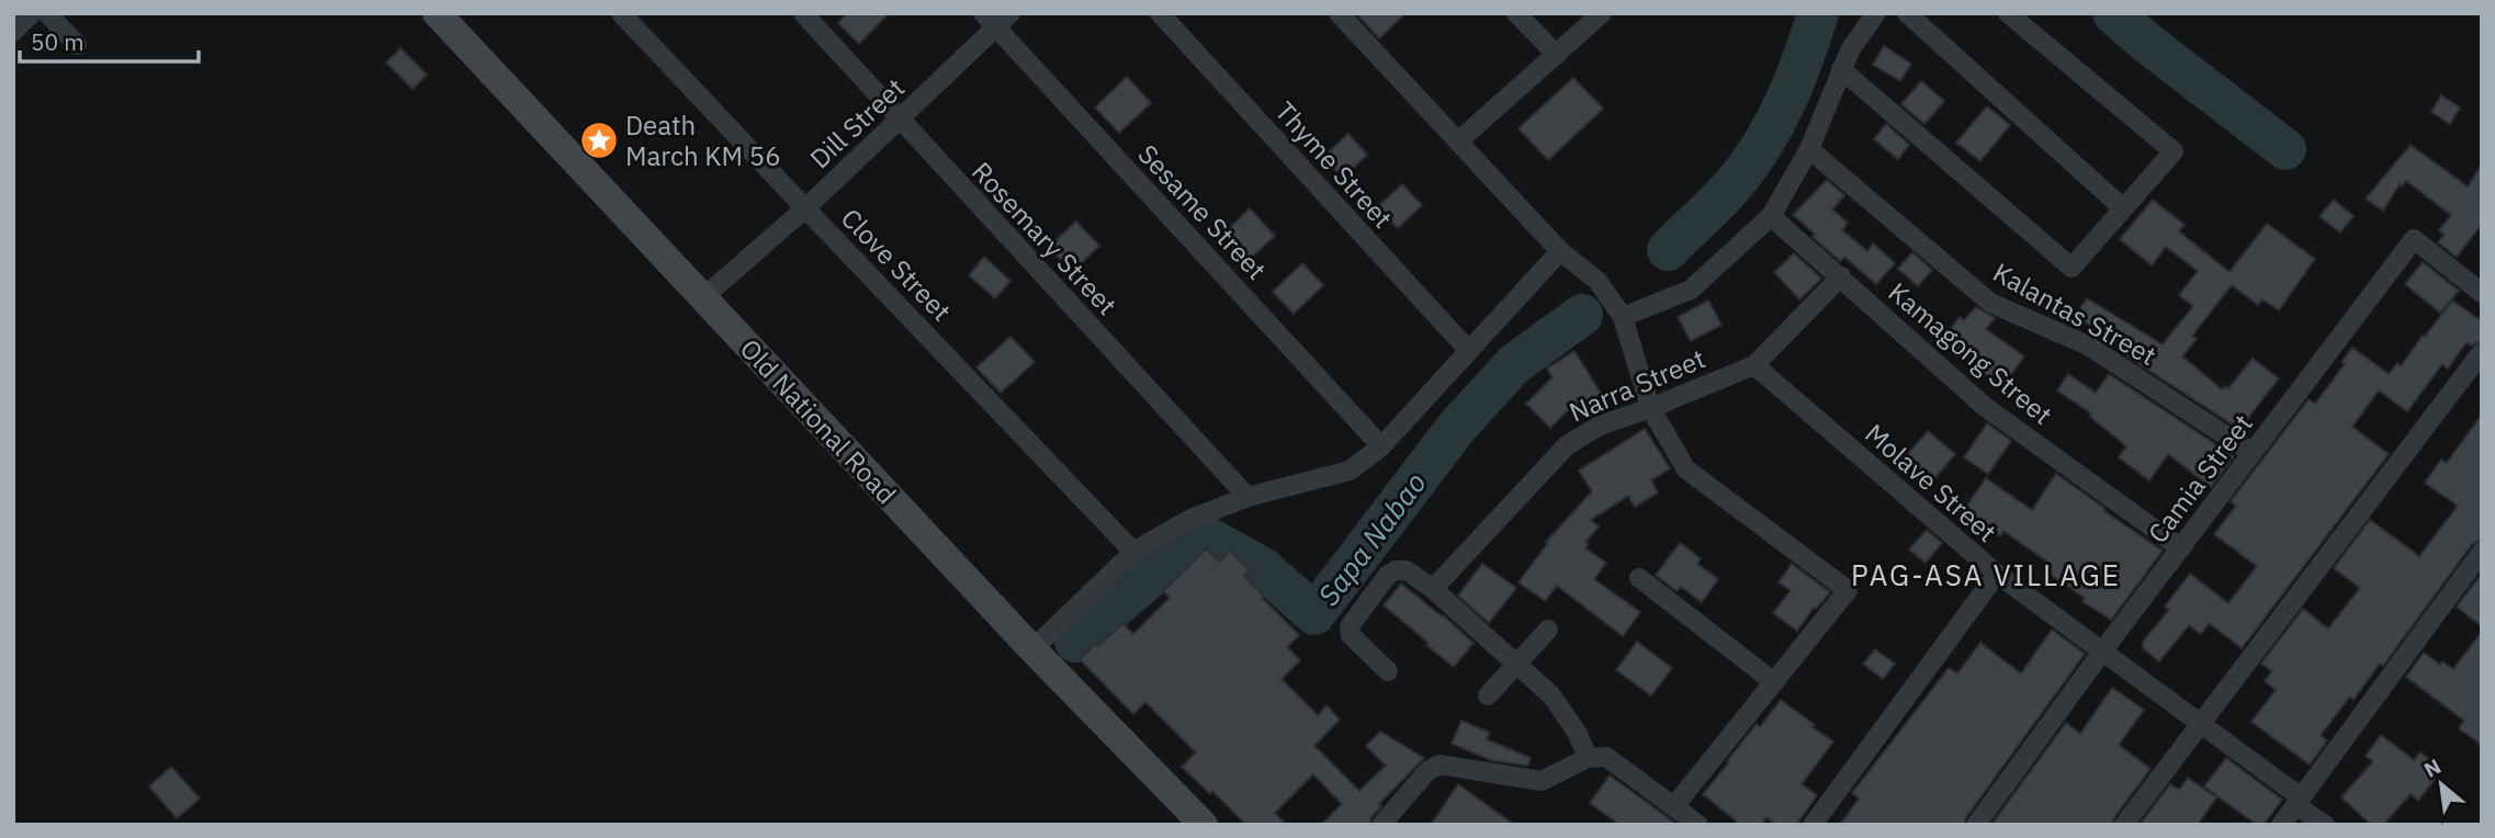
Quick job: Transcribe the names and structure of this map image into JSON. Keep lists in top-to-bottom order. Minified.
{"streets":{"main road":["Old National Road"],"street":["Dill Street","Thyme Street","Sesame Street","Rosemary Street","Clove Street","Kalantas Street","Kamagong Street","Narra Street","Camia Street","Molave Street"]},"crossings":[["Dill Street","Sesame Street"],["Dill Street","Rosemary Street"],["Dill Street","Clove Street"],["Dill Street","Old National Road"],["Kalantas Street","Camia Street"],["Kamagong Street","Narra Street"],["Kamagong Street","Camia Street"],["Narra Street","Molave Street"],["Camia Street","Molave Street"]],"districts":["PAG-ASA VILLAGE"],"water":["Sapa Nabao"],"places":{"place":["Death March KM 56"]},"scale_bar":"50 m","north":"top left"}
